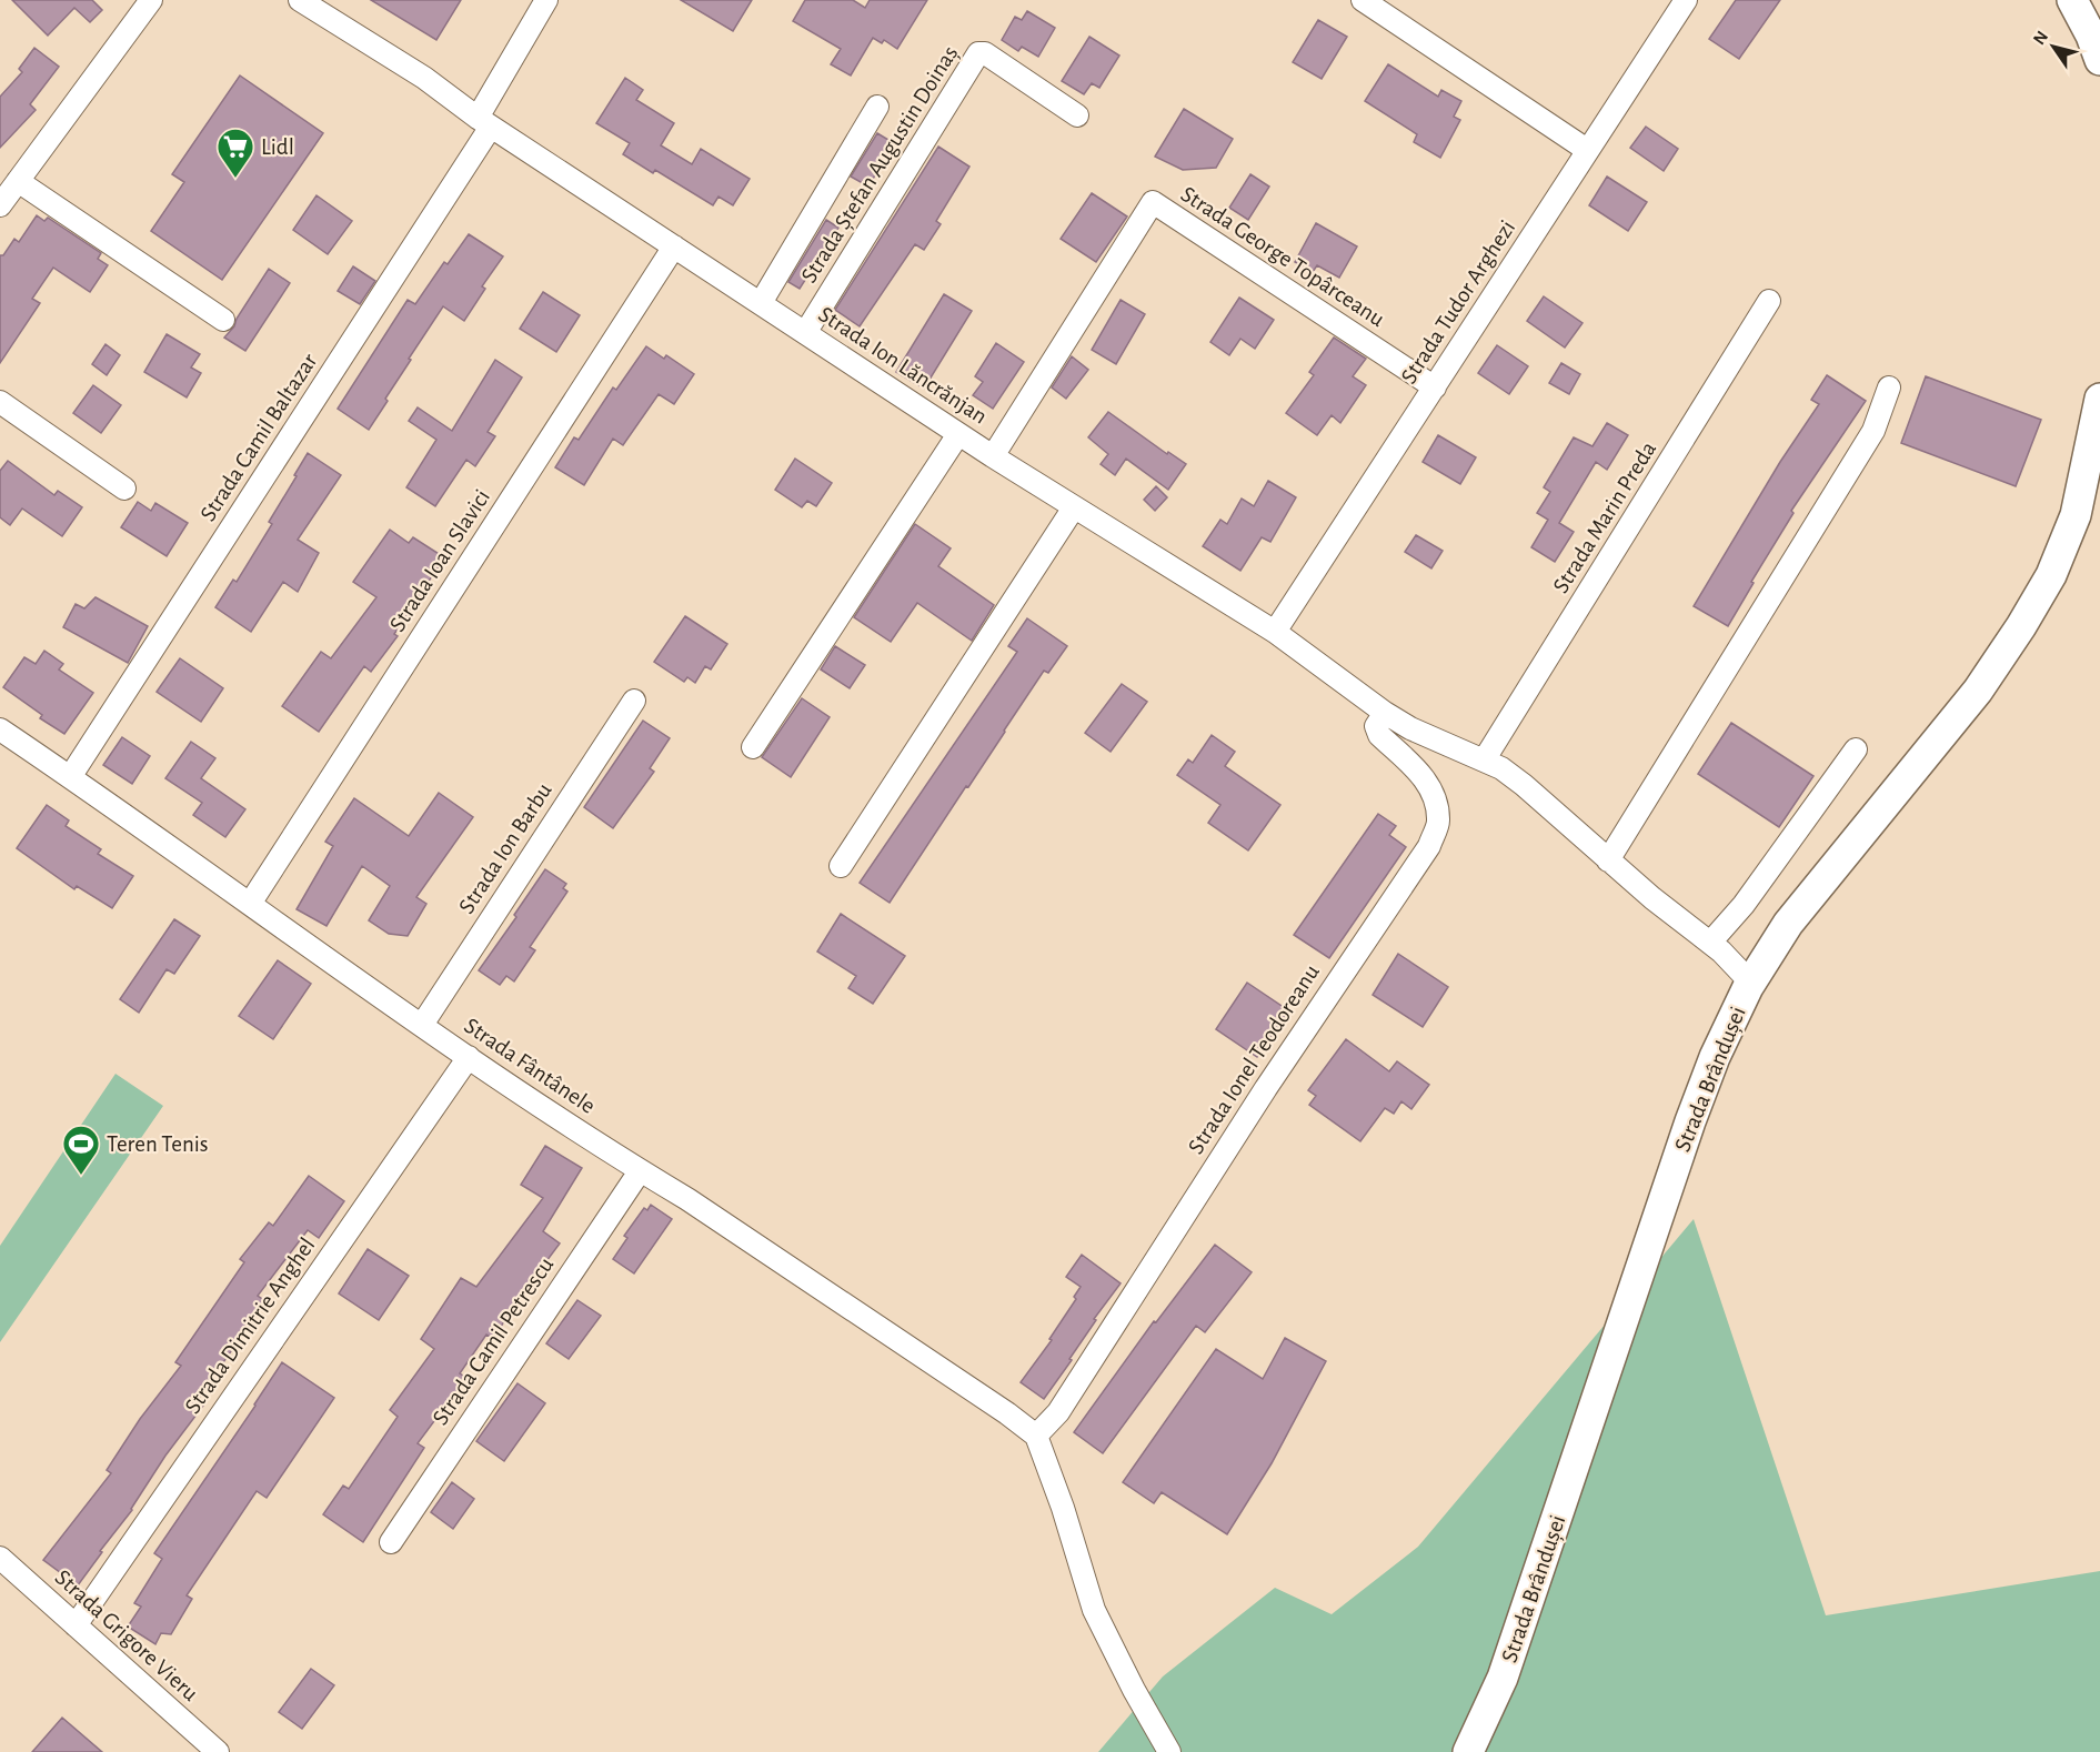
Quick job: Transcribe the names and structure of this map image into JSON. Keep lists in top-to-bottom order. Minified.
{"streets":{"main road":["Strada Brândușei"],"street":["Strada Ștefan Augustin Doinaș","Strada George Topârceanu","Strada Tudor Arghezi","Strada Ion Lăncrănjan","Strada Camil Baltazar","Strada Marin Preda","Strada Ioan Slavici","Strada Ion Barbu","Strada Ionel Teodoreanu","Strada Fântânele","Strada Dimitrie Anghel","Strada Camil Petrescu","Strada Grigore Vieru"]},"crossings":[["Strada Ștefan Augustin Doinaș","Strada Ion Lăncrănjan"],["Strada George Topârceanu","Strada Tudor Arghezi"],["Strada George Topârceanu","Strada Ion Lăncrănjan"],["Strada Tudor Arghezi","Strada Ion Lăncrănjan"],["Strada Ion Lăncrănjan","Strada Camil Baltazar"],["Strada Ion Lăncrănjan","Strada Marin Preda"],["Strada Ion Lăncrănjan","Strada Ioan Slavici"],["Strada Ion Lăncrănjan","Strada Ionel Teodoreanu"],["Strada Ion Lăncrănjan","Strada Brândușei"],["Strada Camil Baltazar","Strada Fântânele"],["Strada Ioan Slavici","Strada Fântânele"],["Strada Ion Barbu","Strada Fântânele"],["Strada Ionel Teodoreanu","Strada Fântânele"],["Strada Fântânele","Strada Dimitrie Anghel"],["Strada Fântânele","Strada Camil Petrescu"],["Strada Dimitrie Anghel","Strada Grigore Vieru"]],"places":{"supermarket":["Lidl"],"sports":["Teren Tenis"]},"north":"top left"}
